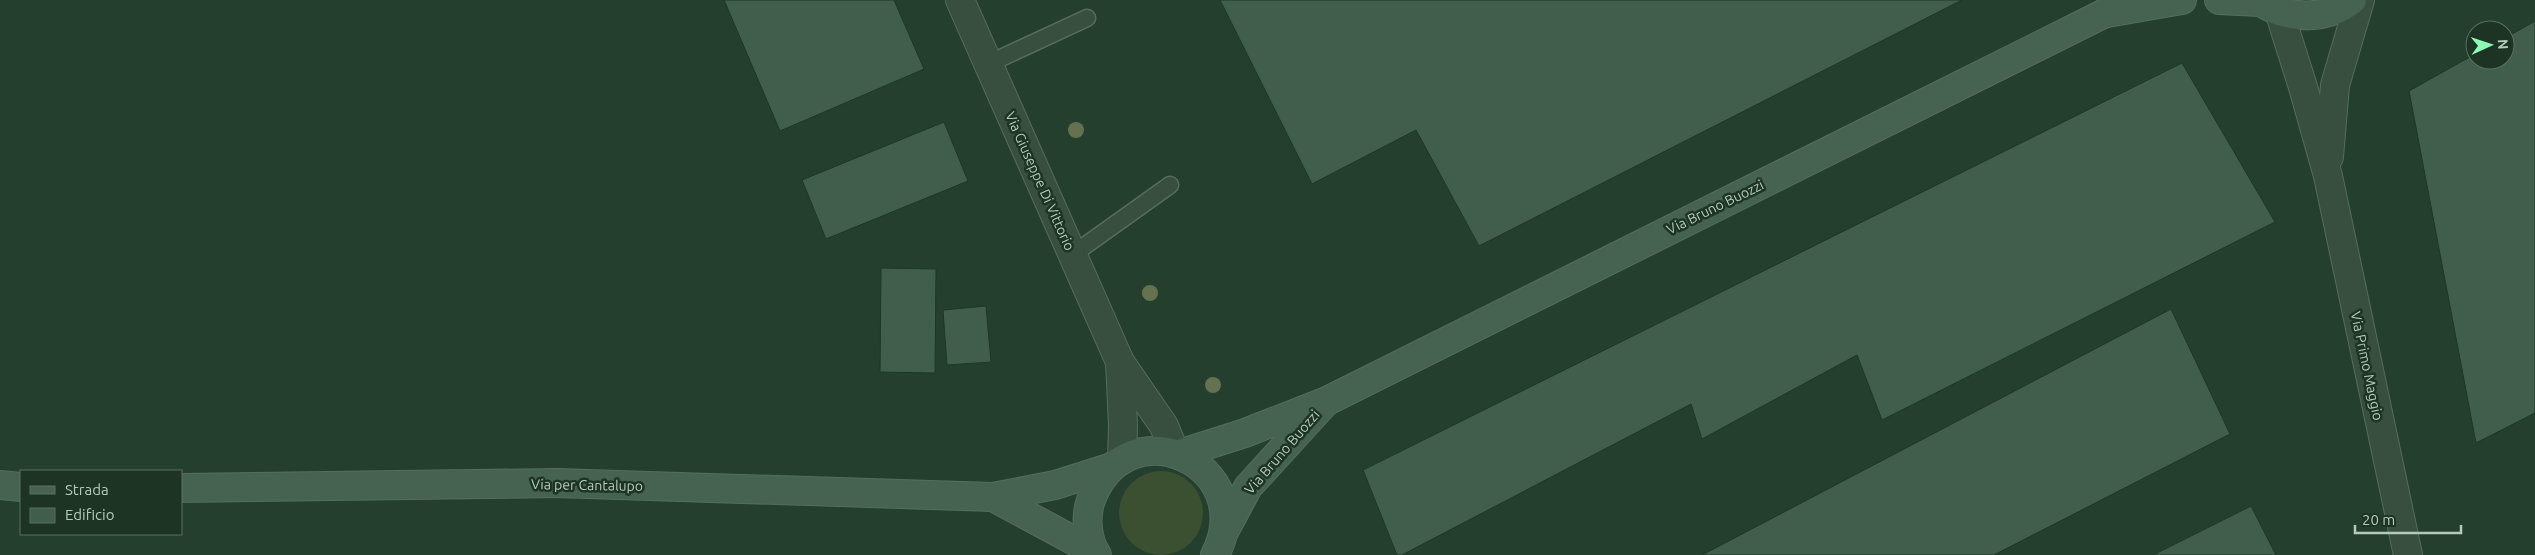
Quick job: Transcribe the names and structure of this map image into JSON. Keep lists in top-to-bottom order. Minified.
{"streets":{"street":["Via Giuseppe Di Vittorio","Via Bruno Buozzi","Via Primo Maggio","Via per Cantalupo"]},"crossings":[["Via Giuseppe Di Vittorio","Via Bruno Buozzi"],["Via Giuseppe Di Vittorio","Via per Cantalupo"],["Via Bruno Buozzi","Via per Cantalupo"]],"legend":["Strada","Edificio"],"scale_bar":"20 m","north":"right"}
